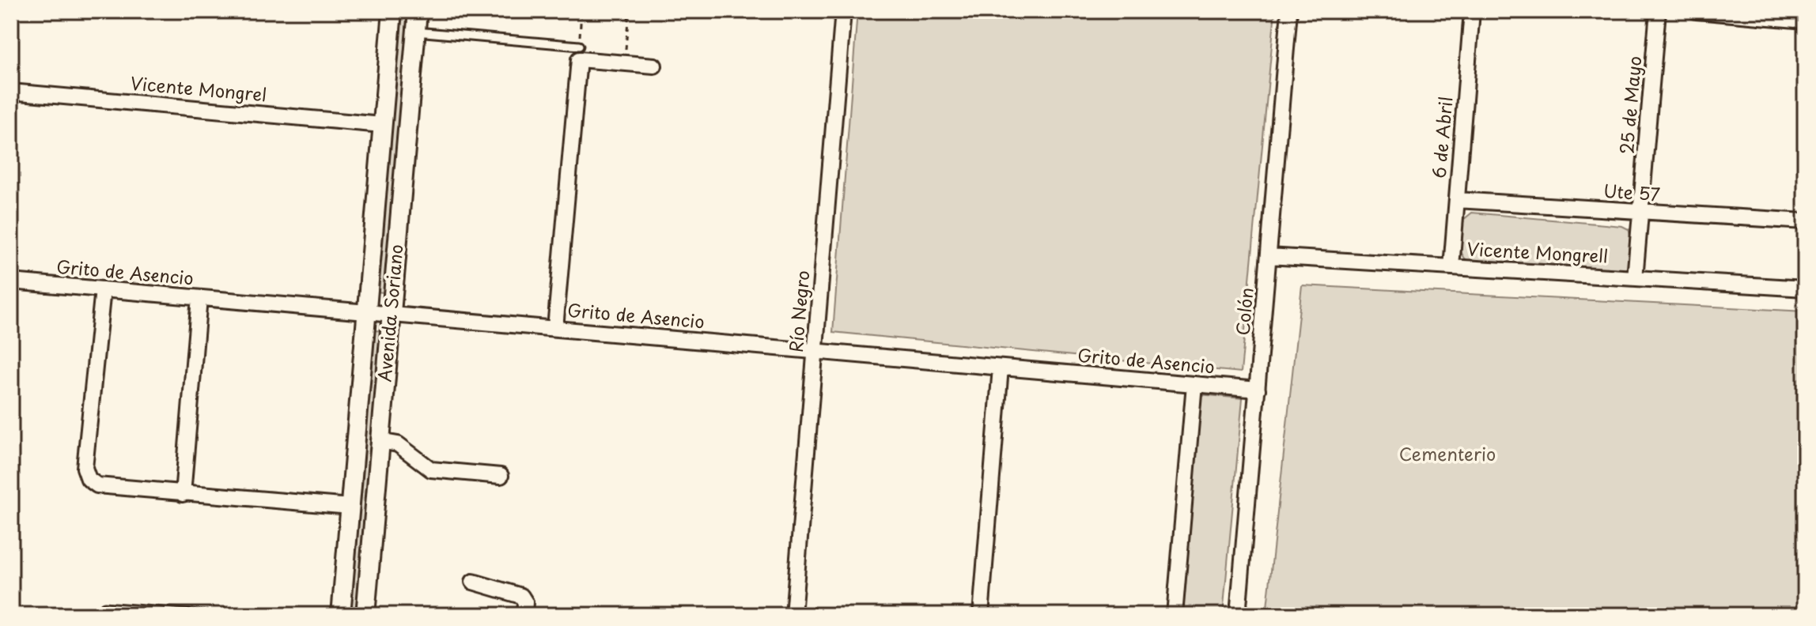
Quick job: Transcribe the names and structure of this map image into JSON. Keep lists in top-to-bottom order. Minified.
{"streets":{"street":["Vicente Mongrel","25 de Mayo","6 de Abril","Ute 57","Vicente Mongrell","Grito de Asencio","Río Negro","Colón","Avenida Soriano"]},"crossings":[["Vicente Mongrel","Avenida Soriano"],["25 de Mayo","Ute 57"],["25 de Mayo","Vicente Mongrell"],["6 de Abril","Ute 57"],["6 de Abril","Vicente Mongrell"],["Vicente Mongrell","Colón"],["Grito de Asencio","Río Negro"],["Grito de Asencio","Colón"],["Grito de Asencio","Avenida Soriano"]],"parks":["Cementerio"]}
